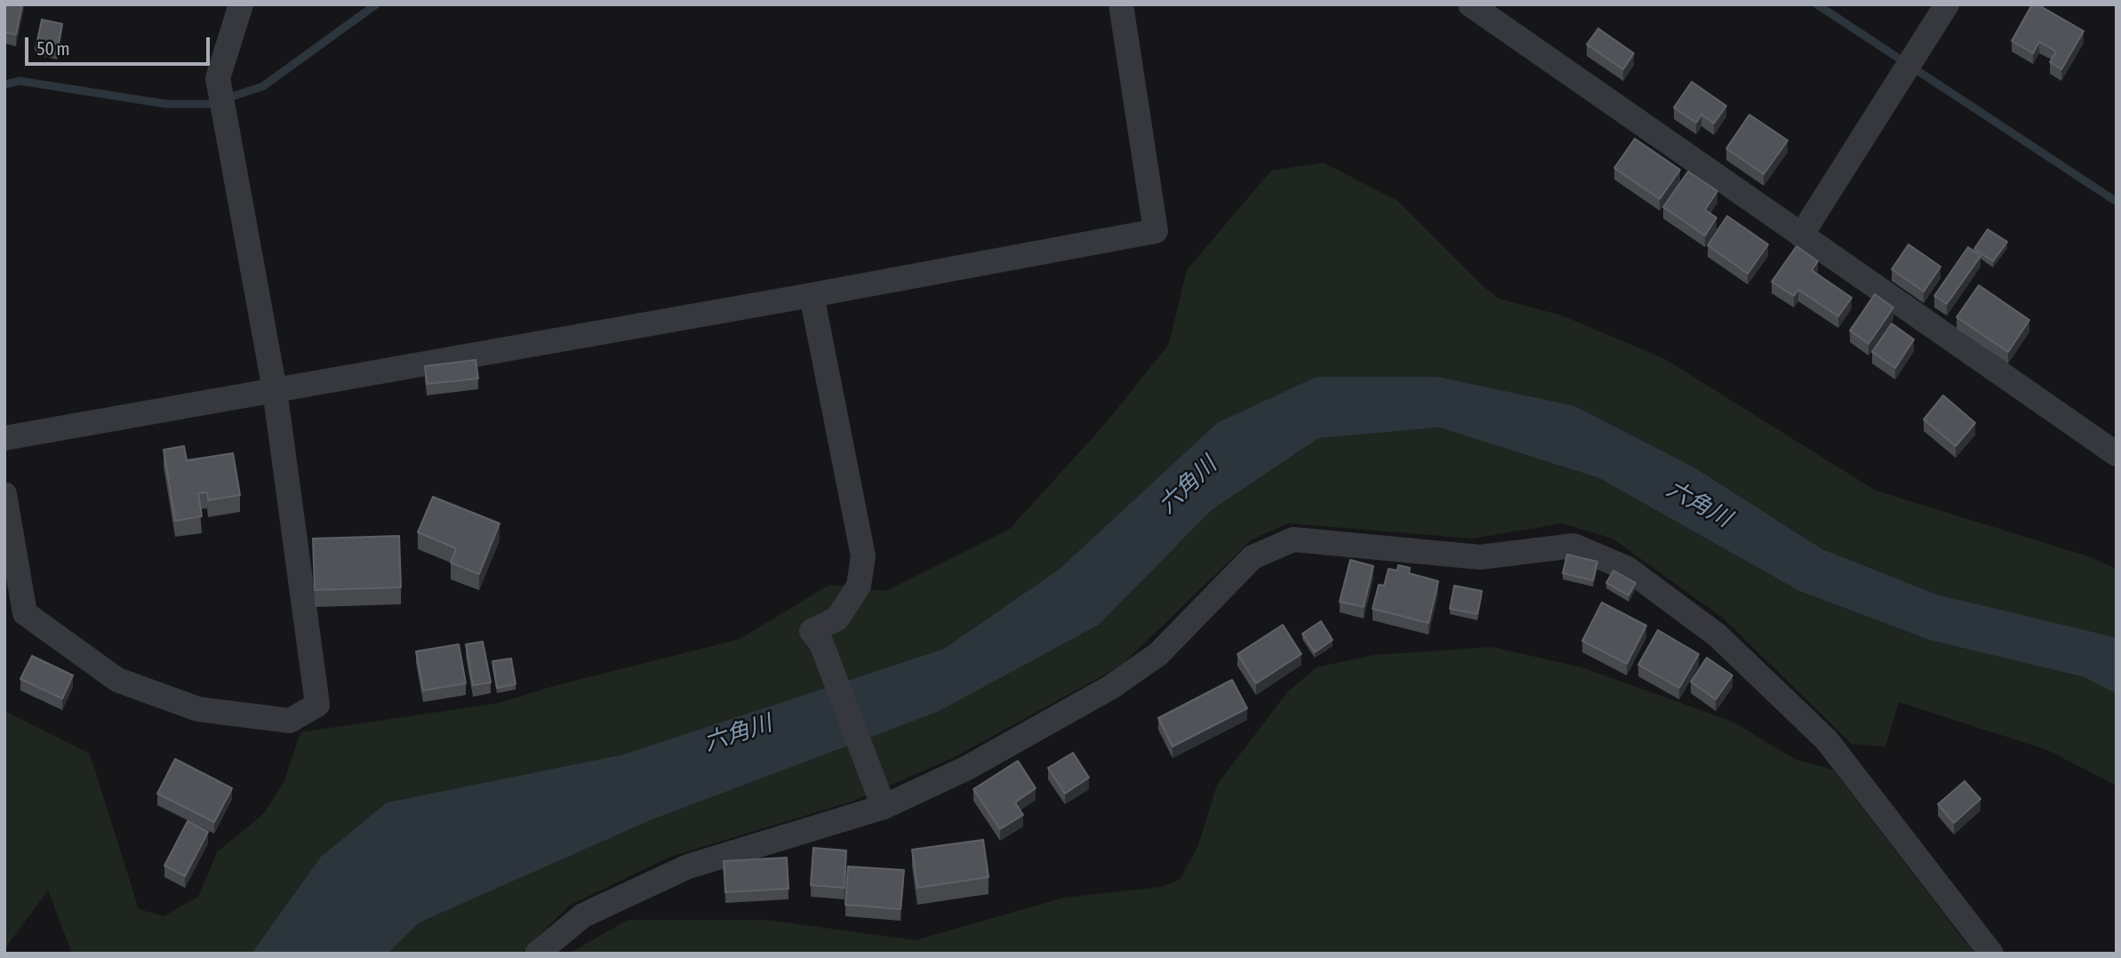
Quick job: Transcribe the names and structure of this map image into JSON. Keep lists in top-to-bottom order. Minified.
{"water":["六角川"],"scale_bar":"50 m"}
